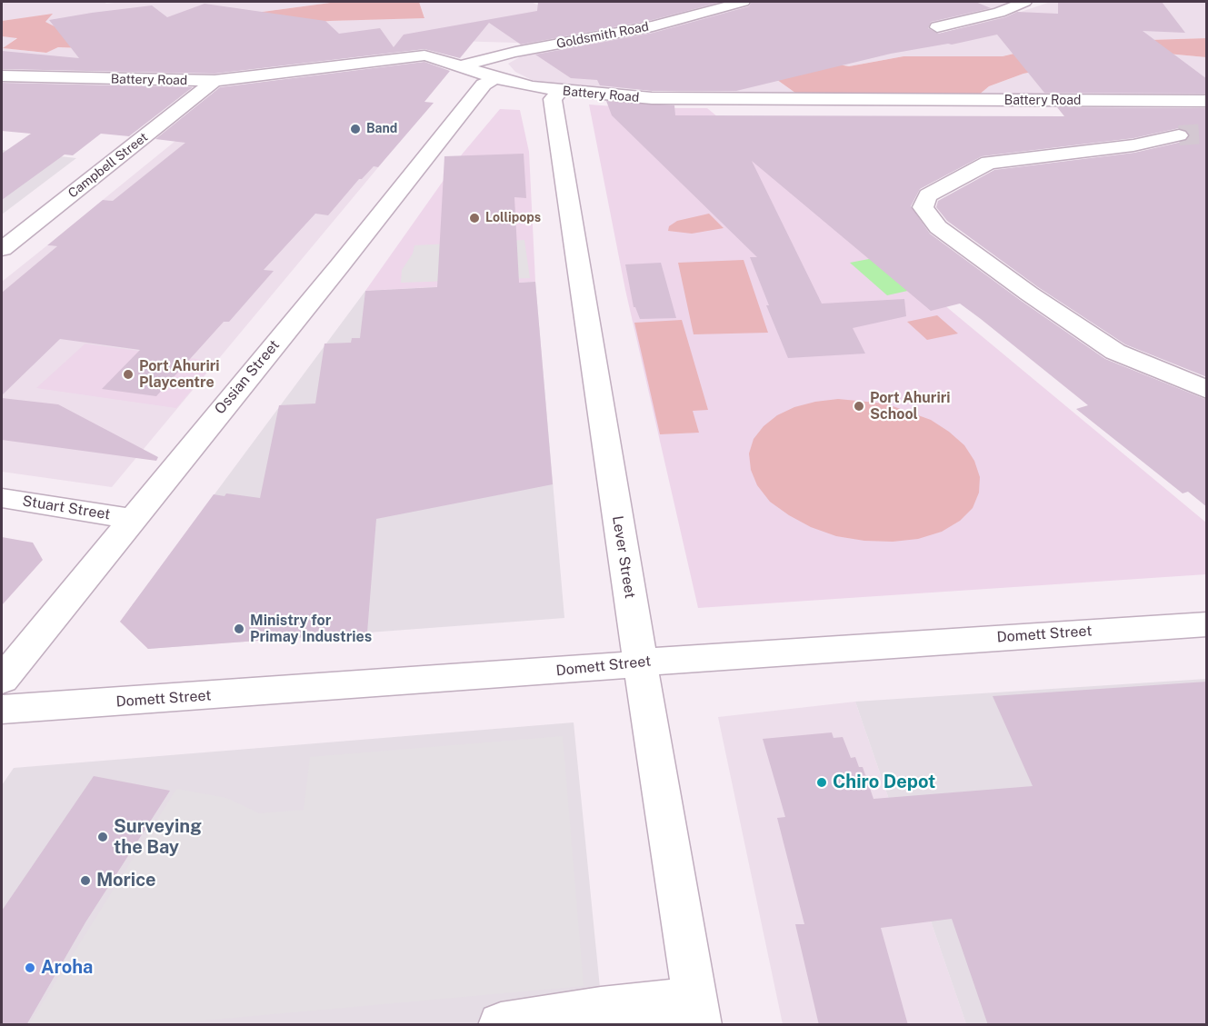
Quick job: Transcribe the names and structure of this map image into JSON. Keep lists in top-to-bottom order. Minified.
{"streets":{"street":["Goldsmith Road","Battery Road","Campbell Street","Ossian Street","Stuart Street","Lever Street","Domett Street"]},"crossings":[["Goldsmith Road","Battery Road"],["Battery Road","Campbell Street"],["Battery Road","Ossian Street"],["Battery Road","Lever Street"],["Ossian Street","Stuart Street"],["Lever Street","Domett Street"]],"places":["Band","Lollipops","Port Ahuriri Playcentre","Port Ahuriri School","Ministry for Primay Industries","Chiro Depot","Surveying the Bay","Morice","Aroha"]}
